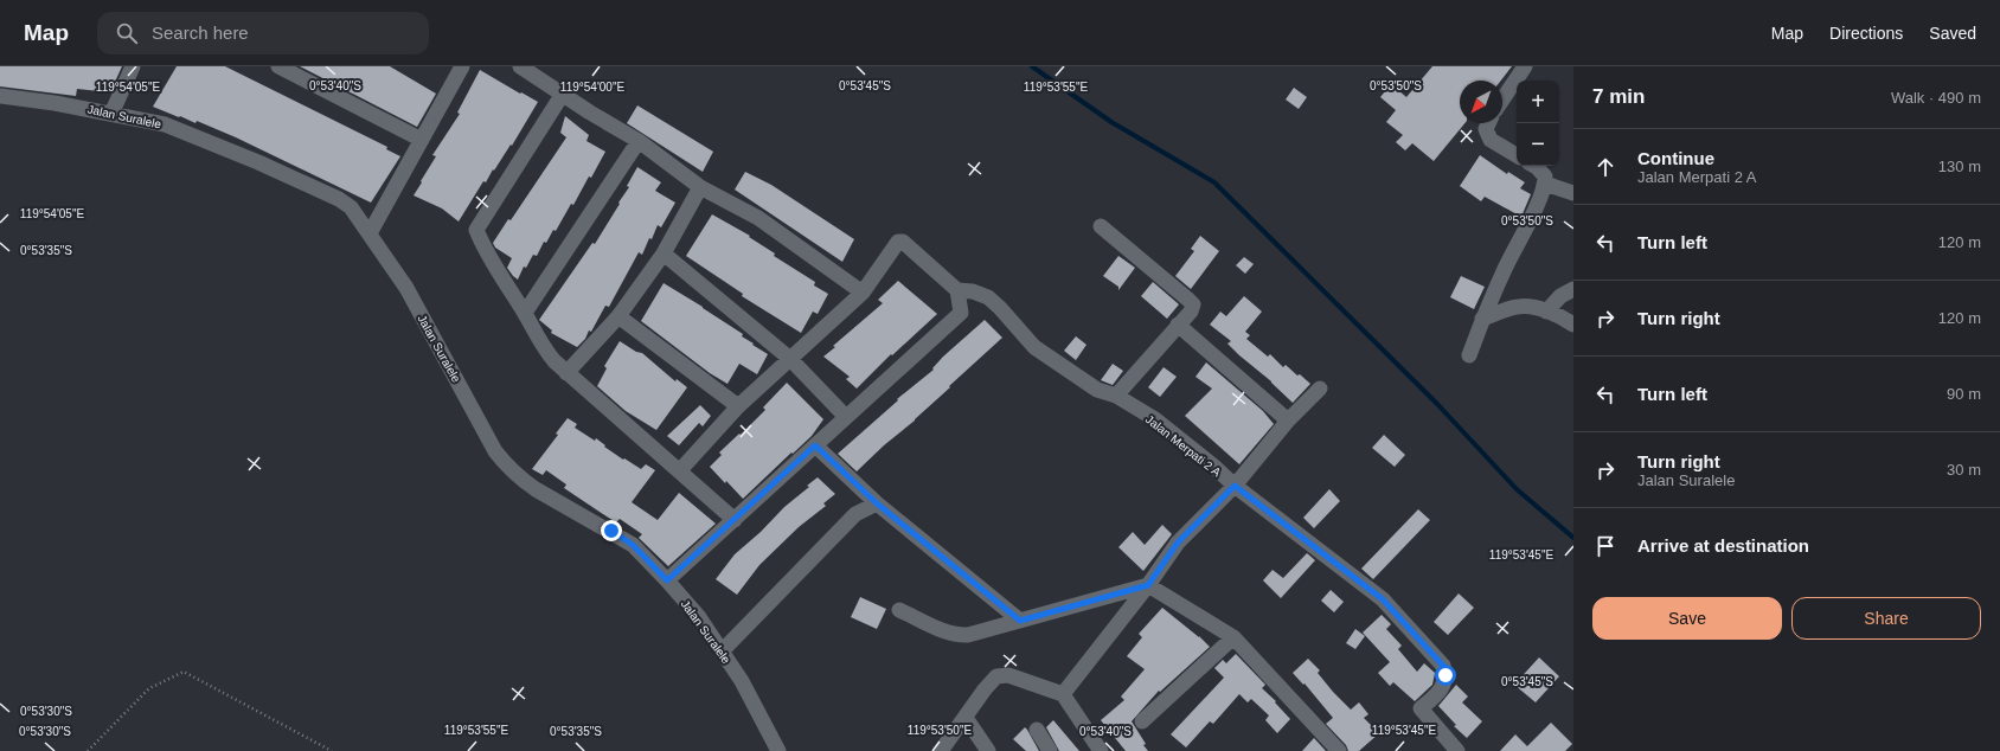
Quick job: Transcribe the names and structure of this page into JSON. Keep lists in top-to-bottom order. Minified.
{"streets":{"street":["Jalan Suralele","Jalan Merpati 2 A"]},"north":"bottom left","page":{"header":"Map","search":"Search here","nav":["Map","Directions","Saved"],"heading":["7 min","Walk · 490 m"],"map_buttons":["+","−"],"list":[["Continue","Jalan Merpati 2 A","130 m"],["Turn left","120 m"],["Turn right","120 m"],["Turn left","90 m"],["Turn right","Jalan Suralele","30 m"],"Arrive at destination"],"buttons":["Save","Share"]},"coordinates":["0°53'40\"S","0°53'45\"S","0°53'50\"S","119°54'05\"E","119°54'00\"E","119°53'55\"E","0°53'35\"S","119°53'45\"E","0°53'30\"S","119°53'50\"E"]}
